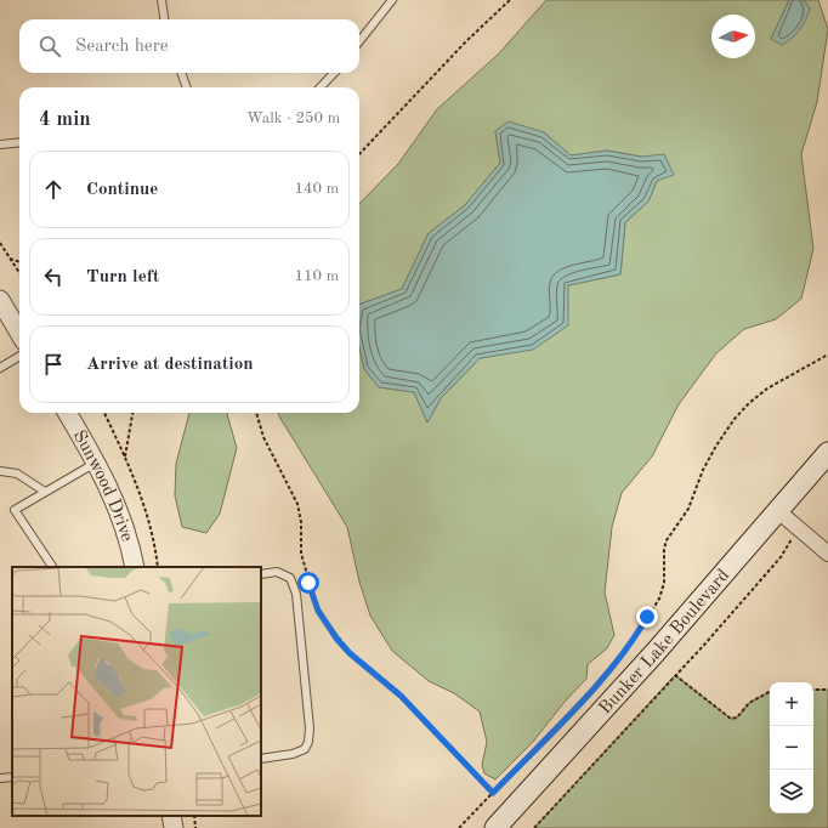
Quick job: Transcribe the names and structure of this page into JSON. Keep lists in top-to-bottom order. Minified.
{"streets":{"main road":["Bunker Lake Boulevard"],"street":["Sunwood Drive"]},"north":"right","page":{"search":"Search here","heading":["4 min","Walk · 250 m"],"list":[["Continue","140 m"],["Turn left","110 m"],"Arrive at destination"],"map_buttons":["+","−"]}}
